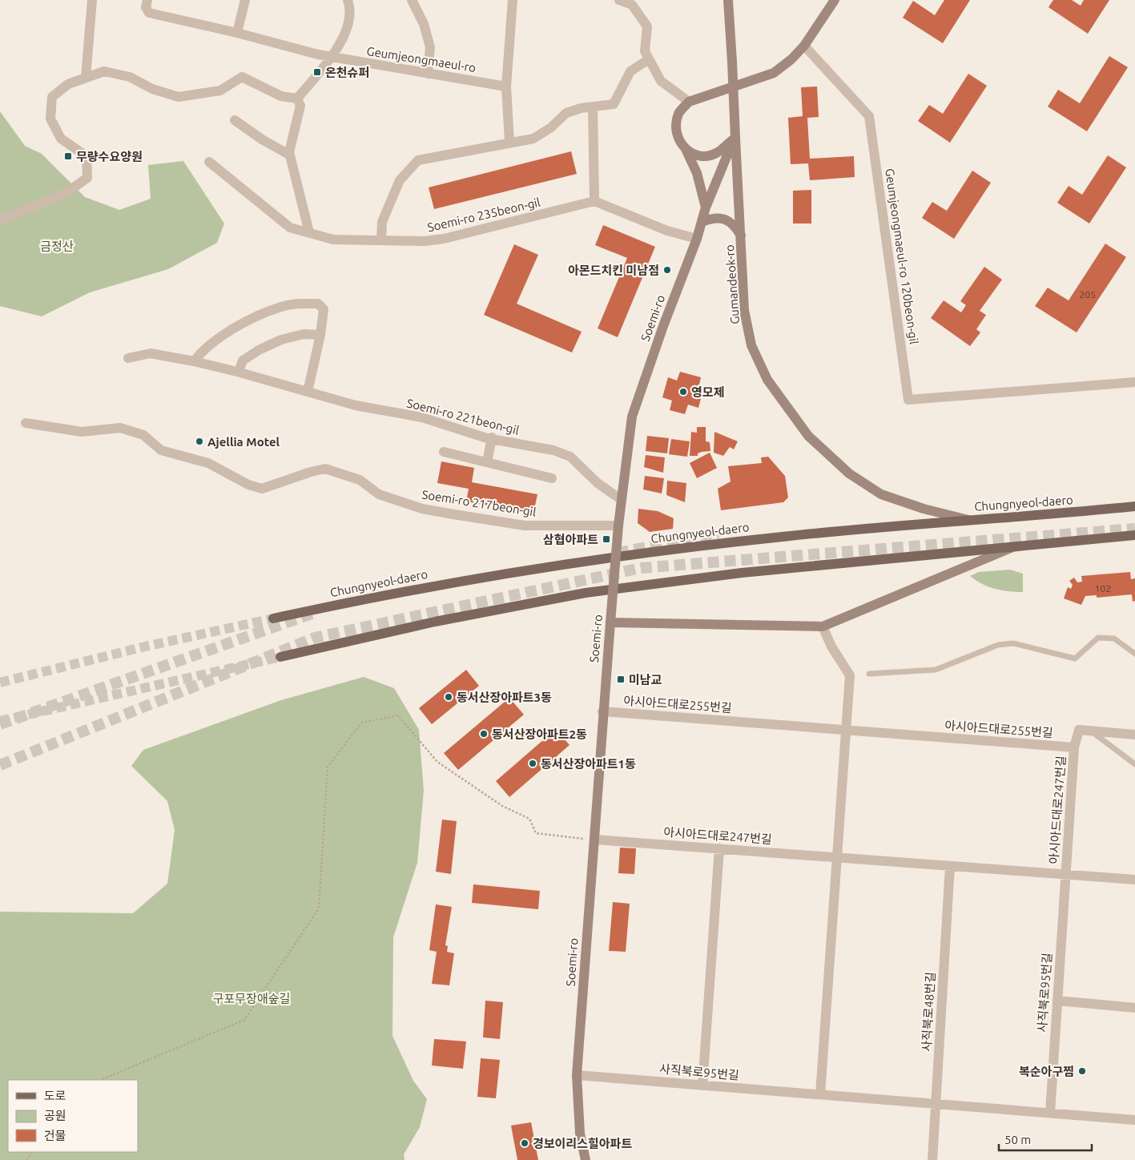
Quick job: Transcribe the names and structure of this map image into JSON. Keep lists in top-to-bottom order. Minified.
{"streets":{"main road":["Gumandeok-ro","Soemi-ro","Chungnyeol-daero"],"street":["Geumjeongmaeul-ro","Soemi-ro 235beon-gil","Geumjeongmaeul-ro 120beon-gil","Soemi-ro 221beon-gil","Soemi-ro 217beon-gil","아시아드대로255번길","아시아드대로247번길","사직북로95번길","사직북로48번길"]},"crossings":[["Gumandeok-ro","Soemi-ro"],["Gumandeok-ro","Chungnyeol-daero"],["Soemi-ro","Soemi-ro 221beon-gil"],["Soemi-ro","Soemi-ro 217beon-gil"],["Soemi-ro","아시아드대로255번길"],["Soemi-ro","아시아드대로247번길"],["Soemi-ro","사직북로95번길"],["아시아드대로255번길","아시아드대로247번길"],["아시아드대로247번길","사직북로95번길"],["아시아드대로247번길","사직북로48번길"],["사직북로95번길","사직북로48번길"]],"parks":["금정산","구포무장애숲길"],"places":{"transit":["온천슈퍼","무량수요양원","삼협아파트","미남교"],"other":["아몬드치킨 미남점","영모제","Ajellia Motel","동서산장아파트3동","동서산장아파트2동","동서산장아파트1동","복순아구찜","경보이리스힐아파트"]},"house_numbers":["205","102"],"legend":["도로","공원","건물"],"scale_bar":"50 m"}
